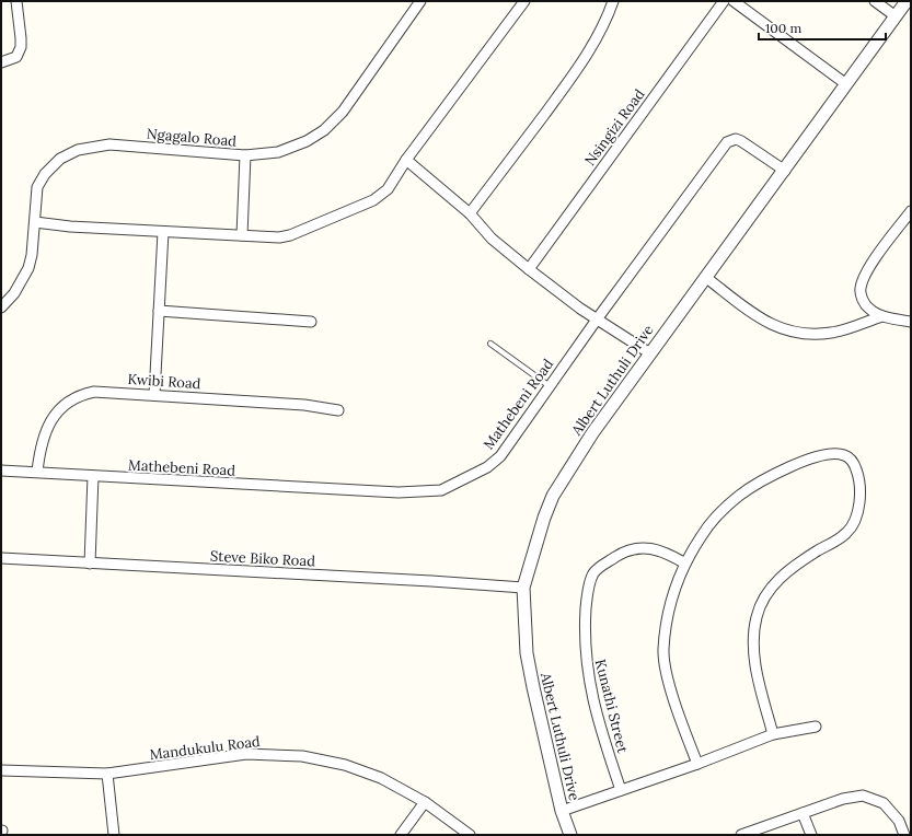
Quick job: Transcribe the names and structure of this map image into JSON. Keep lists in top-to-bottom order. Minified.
{"streets":{"street":["Nsingizi Road","Ngagalo Road","Albert Luthuli Drive","Kwibi Road","Mathebeni Road","Steve Biko Road","Kunathi Street","Mandukulu Road"]},"crossings":[["Albert Luthuli Drive","Mathebeni Road"],["Albert Luthuli Drive","Steve Biko Road"],["Kwibi Road","Mathebeni Road"]],"scale_bar":"100 m"}
